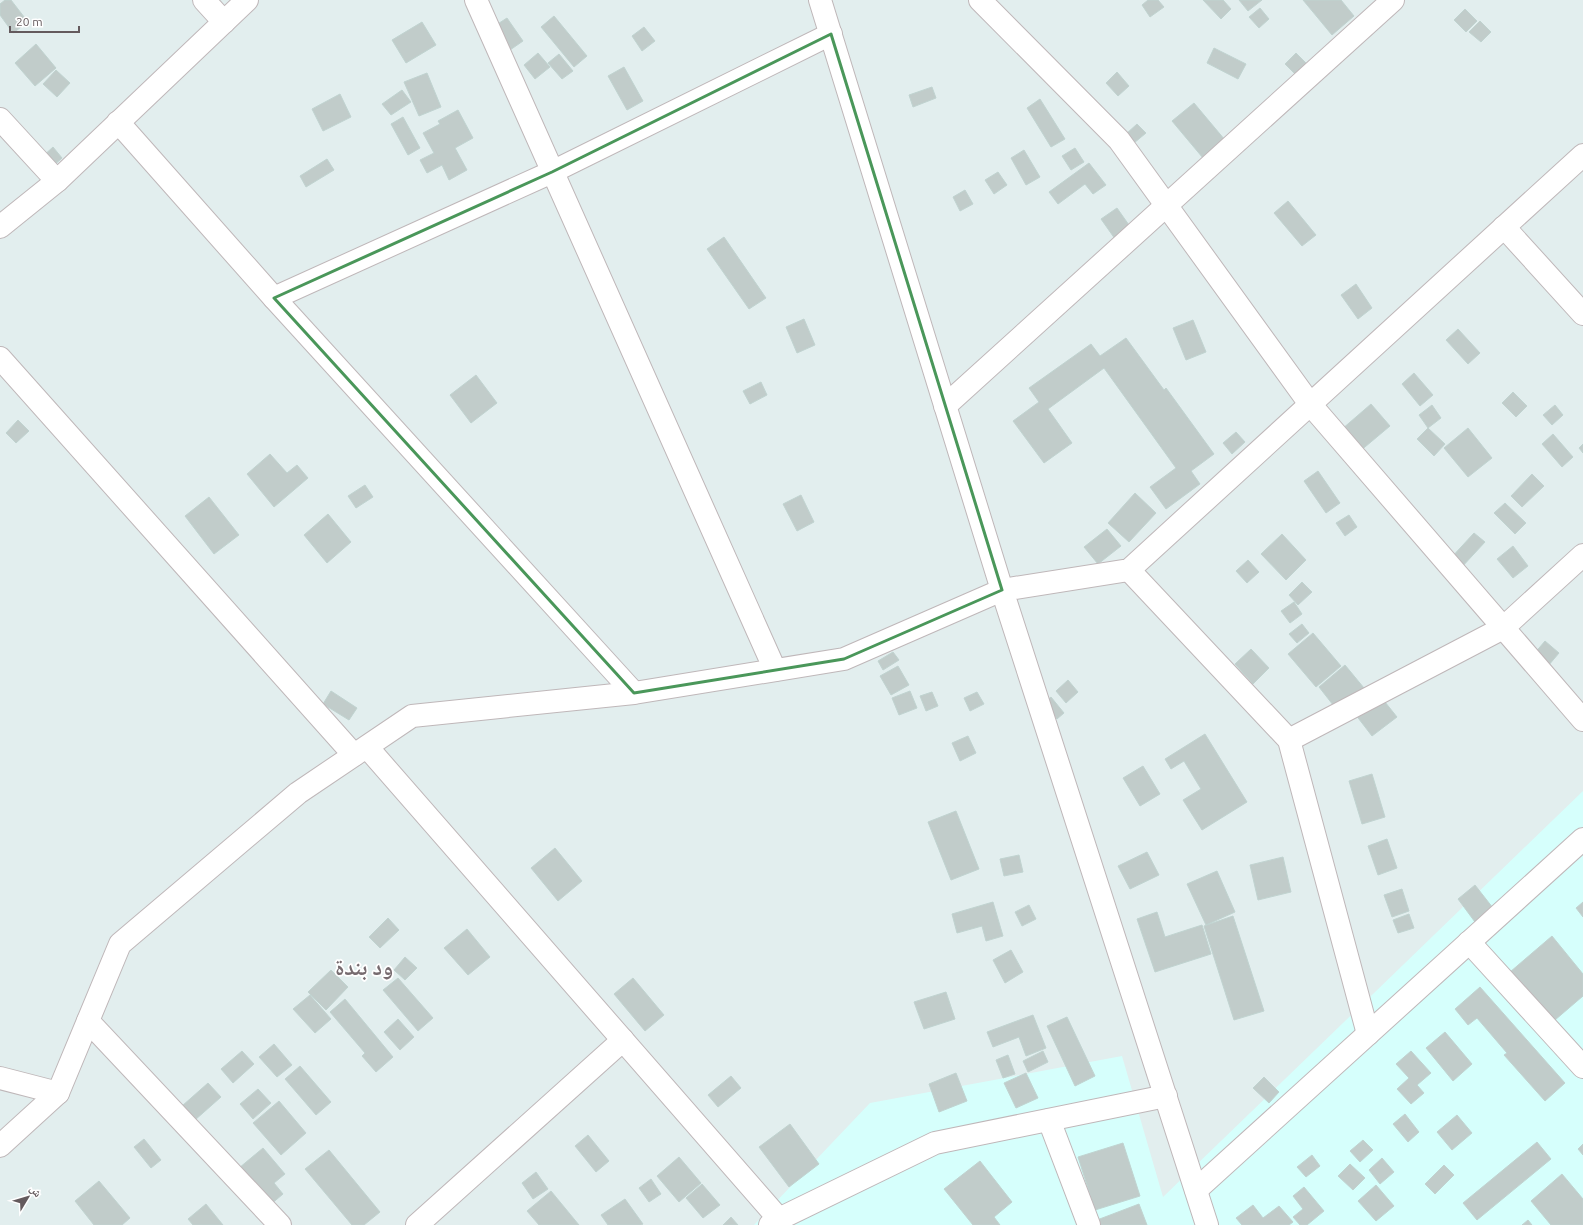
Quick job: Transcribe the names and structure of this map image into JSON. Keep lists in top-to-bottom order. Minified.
{"districts":["ود بندة"],"scale_bar":"20 m","north":"top right"}
